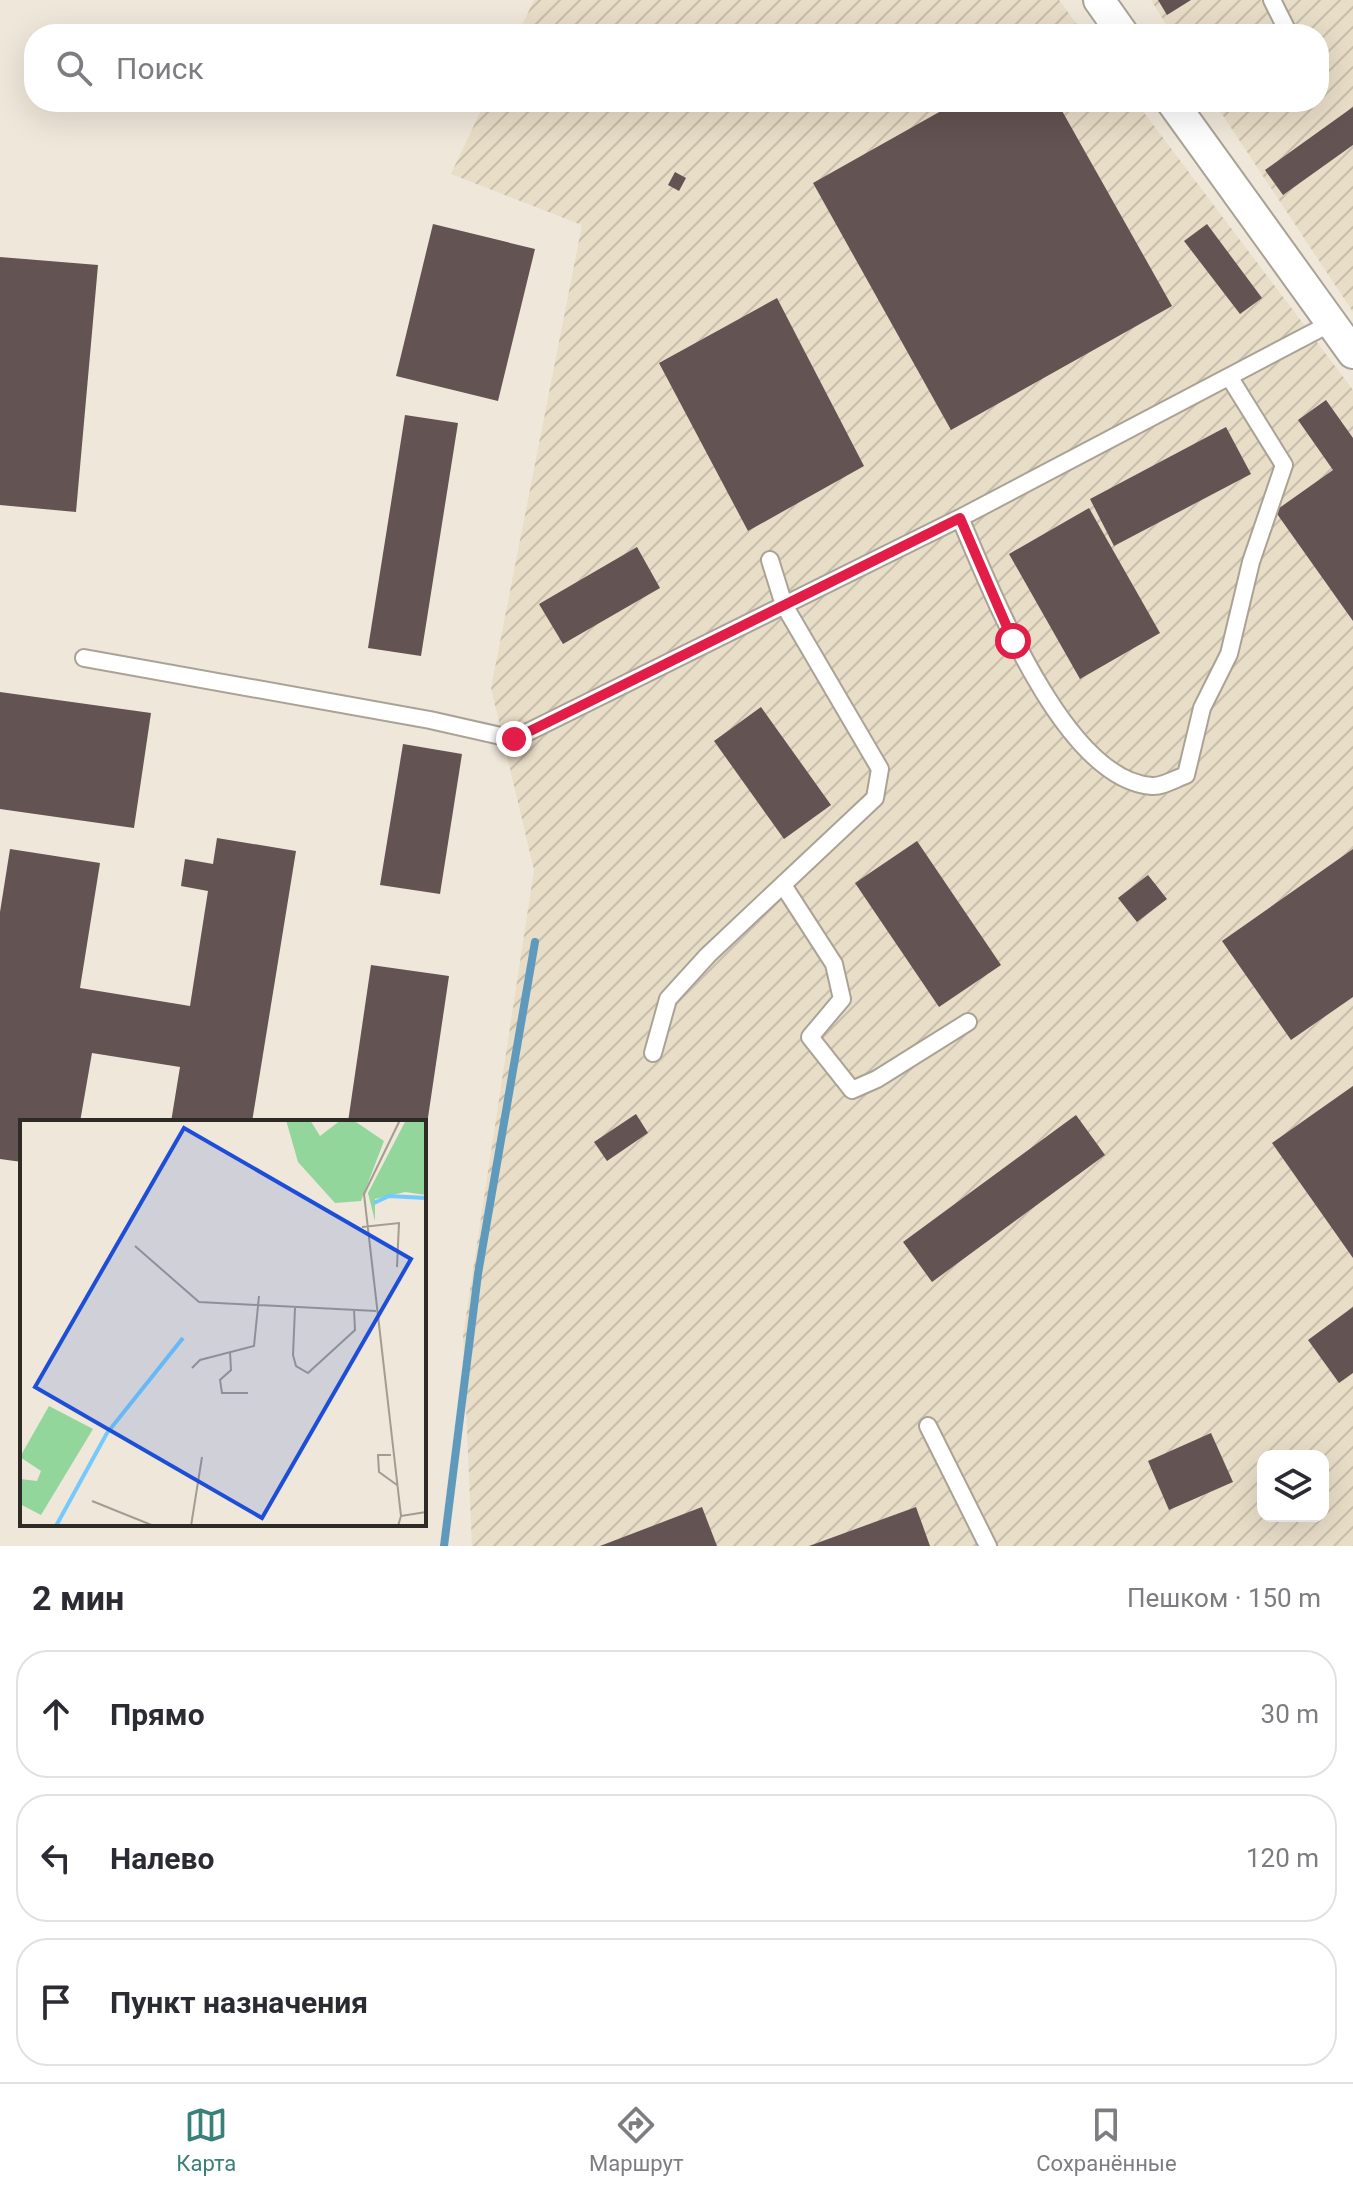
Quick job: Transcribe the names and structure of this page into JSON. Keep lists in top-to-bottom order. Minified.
{"page":{"search":"Поиск","heading":["2 мин","Пешком · 150 m"],"list":[["Прямо","30 m"],["Налево","120 m"],"Пункт назначения"],"nav":["Карта","Маршрут","Сохранённые"]}}
